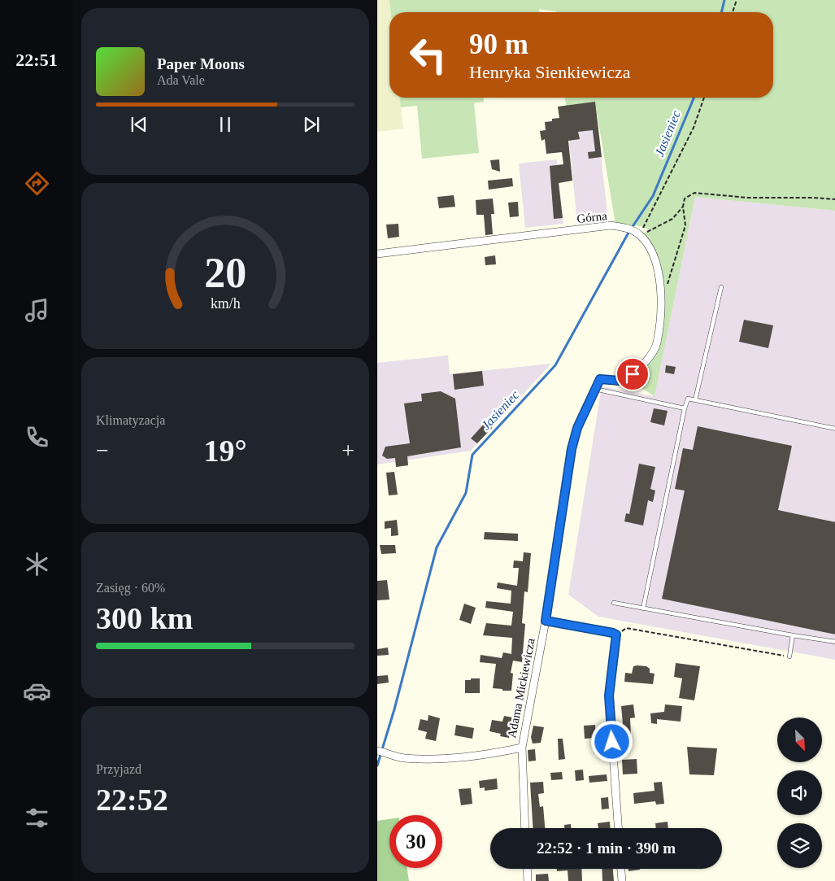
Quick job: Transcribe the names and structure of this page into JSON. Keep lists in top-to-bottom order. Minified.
{"streets":{"street":["Górna","Adama Mickiewicza"]},"water":["Jasieniec"],"north":"bottom right","page":{"tabs":"22:51","turn":["90 m","Henryka Sienkiewicza"],"song":["Paper Moons","Ada Vale"],"tile":["Klimatyzacja",["Zasięg · 60%","300 km"],["Przyjazd","22:52"]],"heat":["−","19°","+"],"limit":"30","trip":"22:52 · 1 min · 390 m","gauge":["20","km/h"]}}
